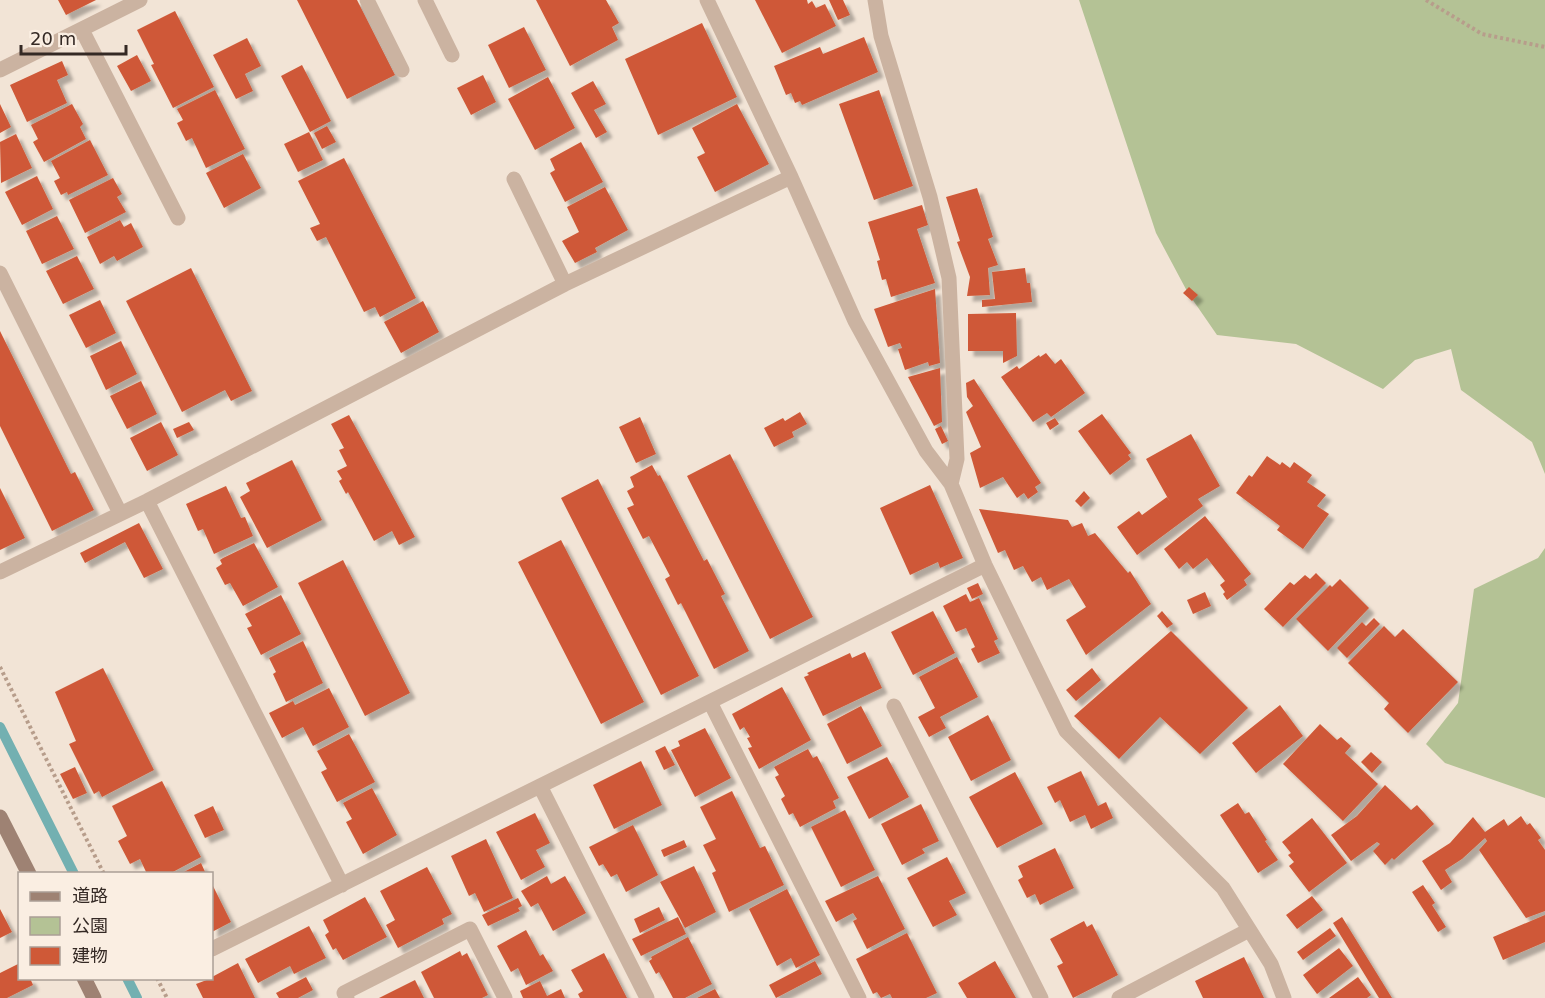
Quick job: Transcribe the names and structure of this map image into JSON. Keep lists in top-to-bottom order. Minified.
{"legend":["道路","公園","建物"],"scale_bar":"20 m"}
